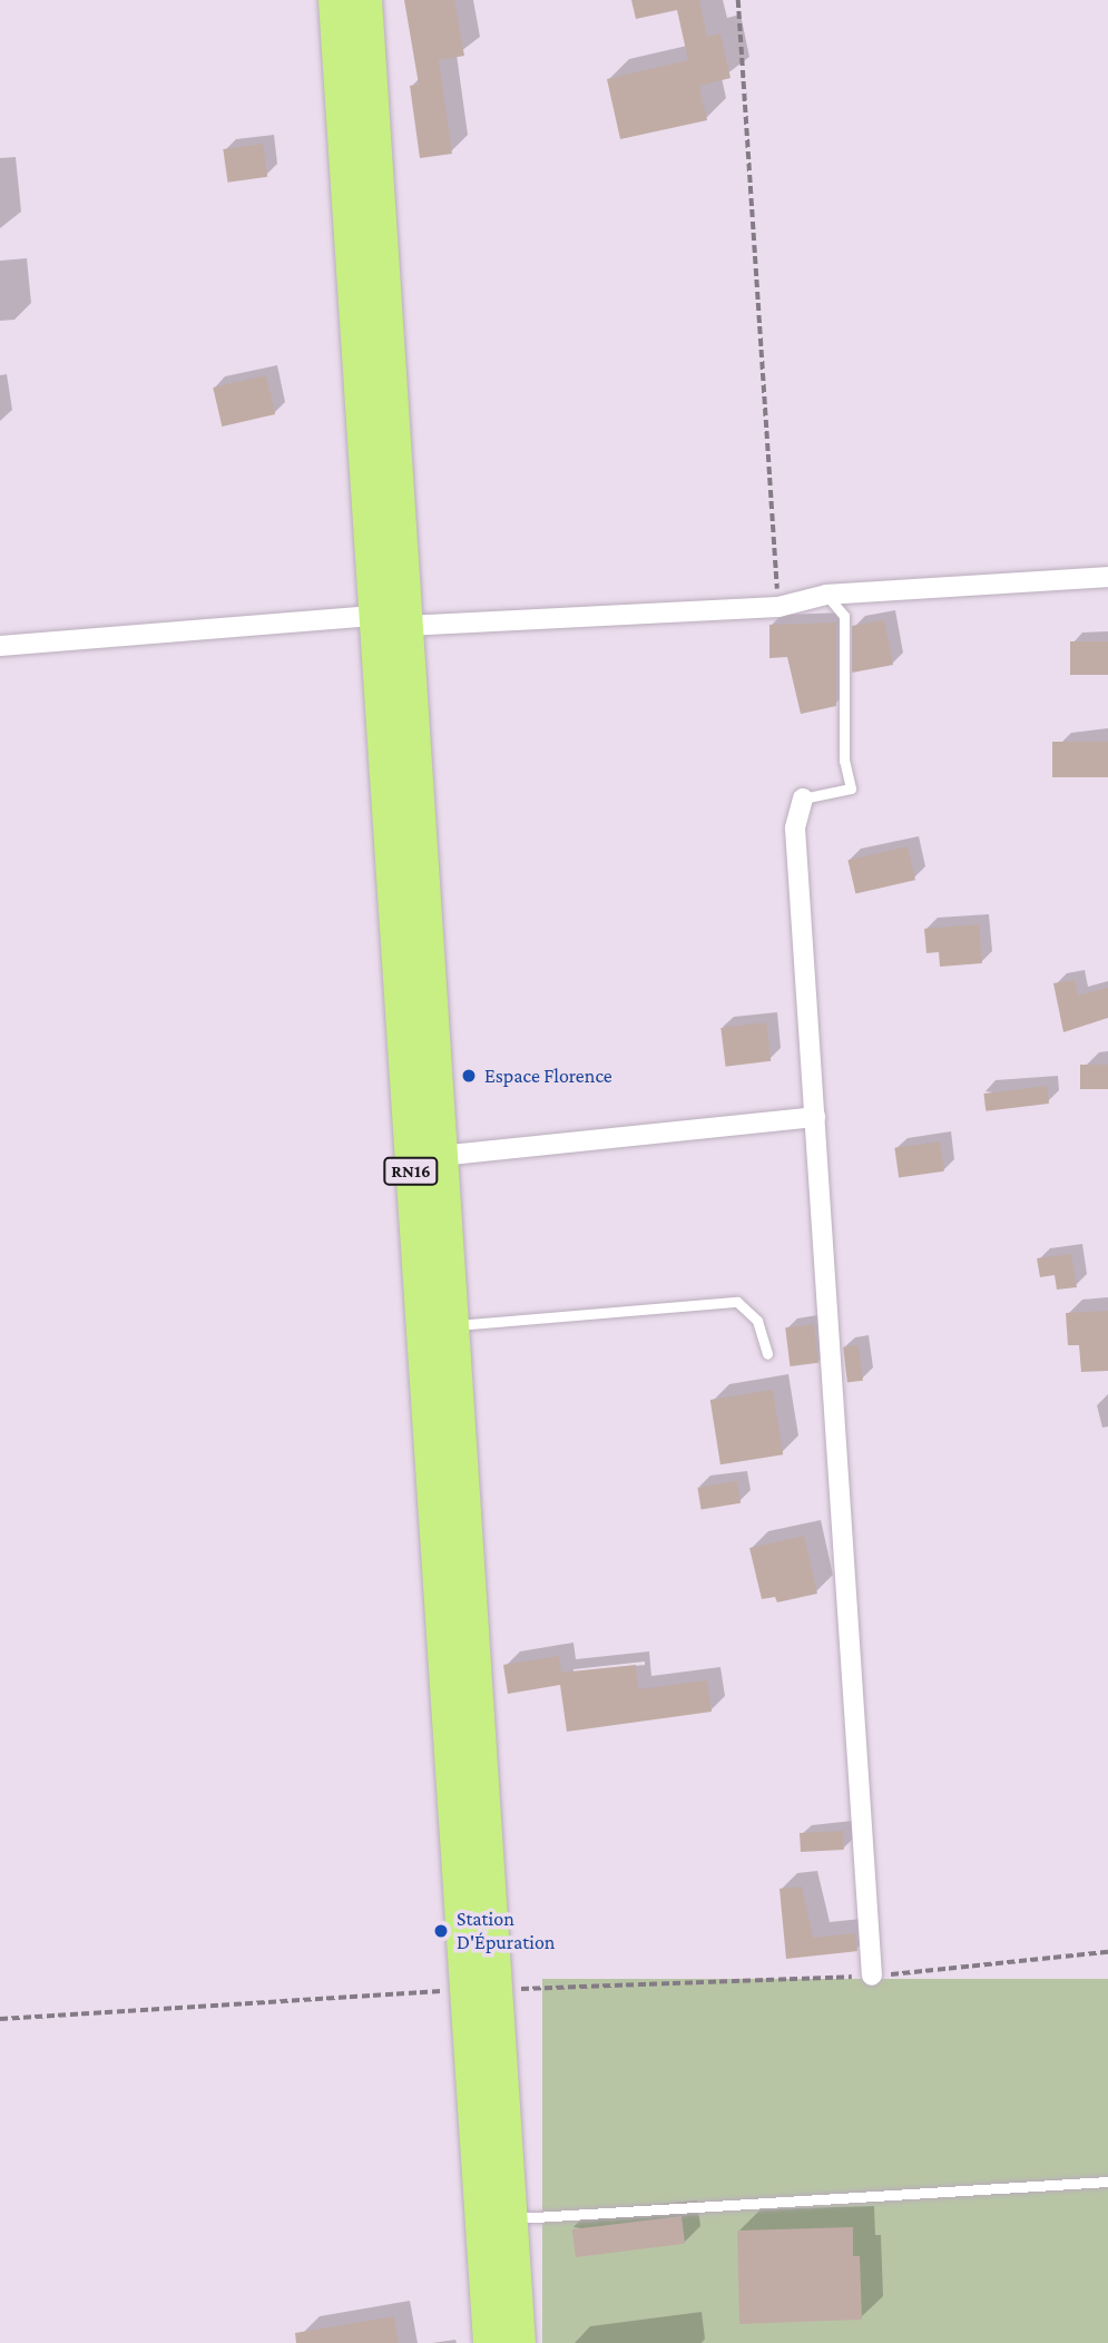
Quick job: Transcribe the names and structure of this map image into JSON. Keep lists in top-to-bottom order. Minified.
{"streets":{"highway":["RN16"]},"places":["Espace Florence","Station D'Épuration"]}
